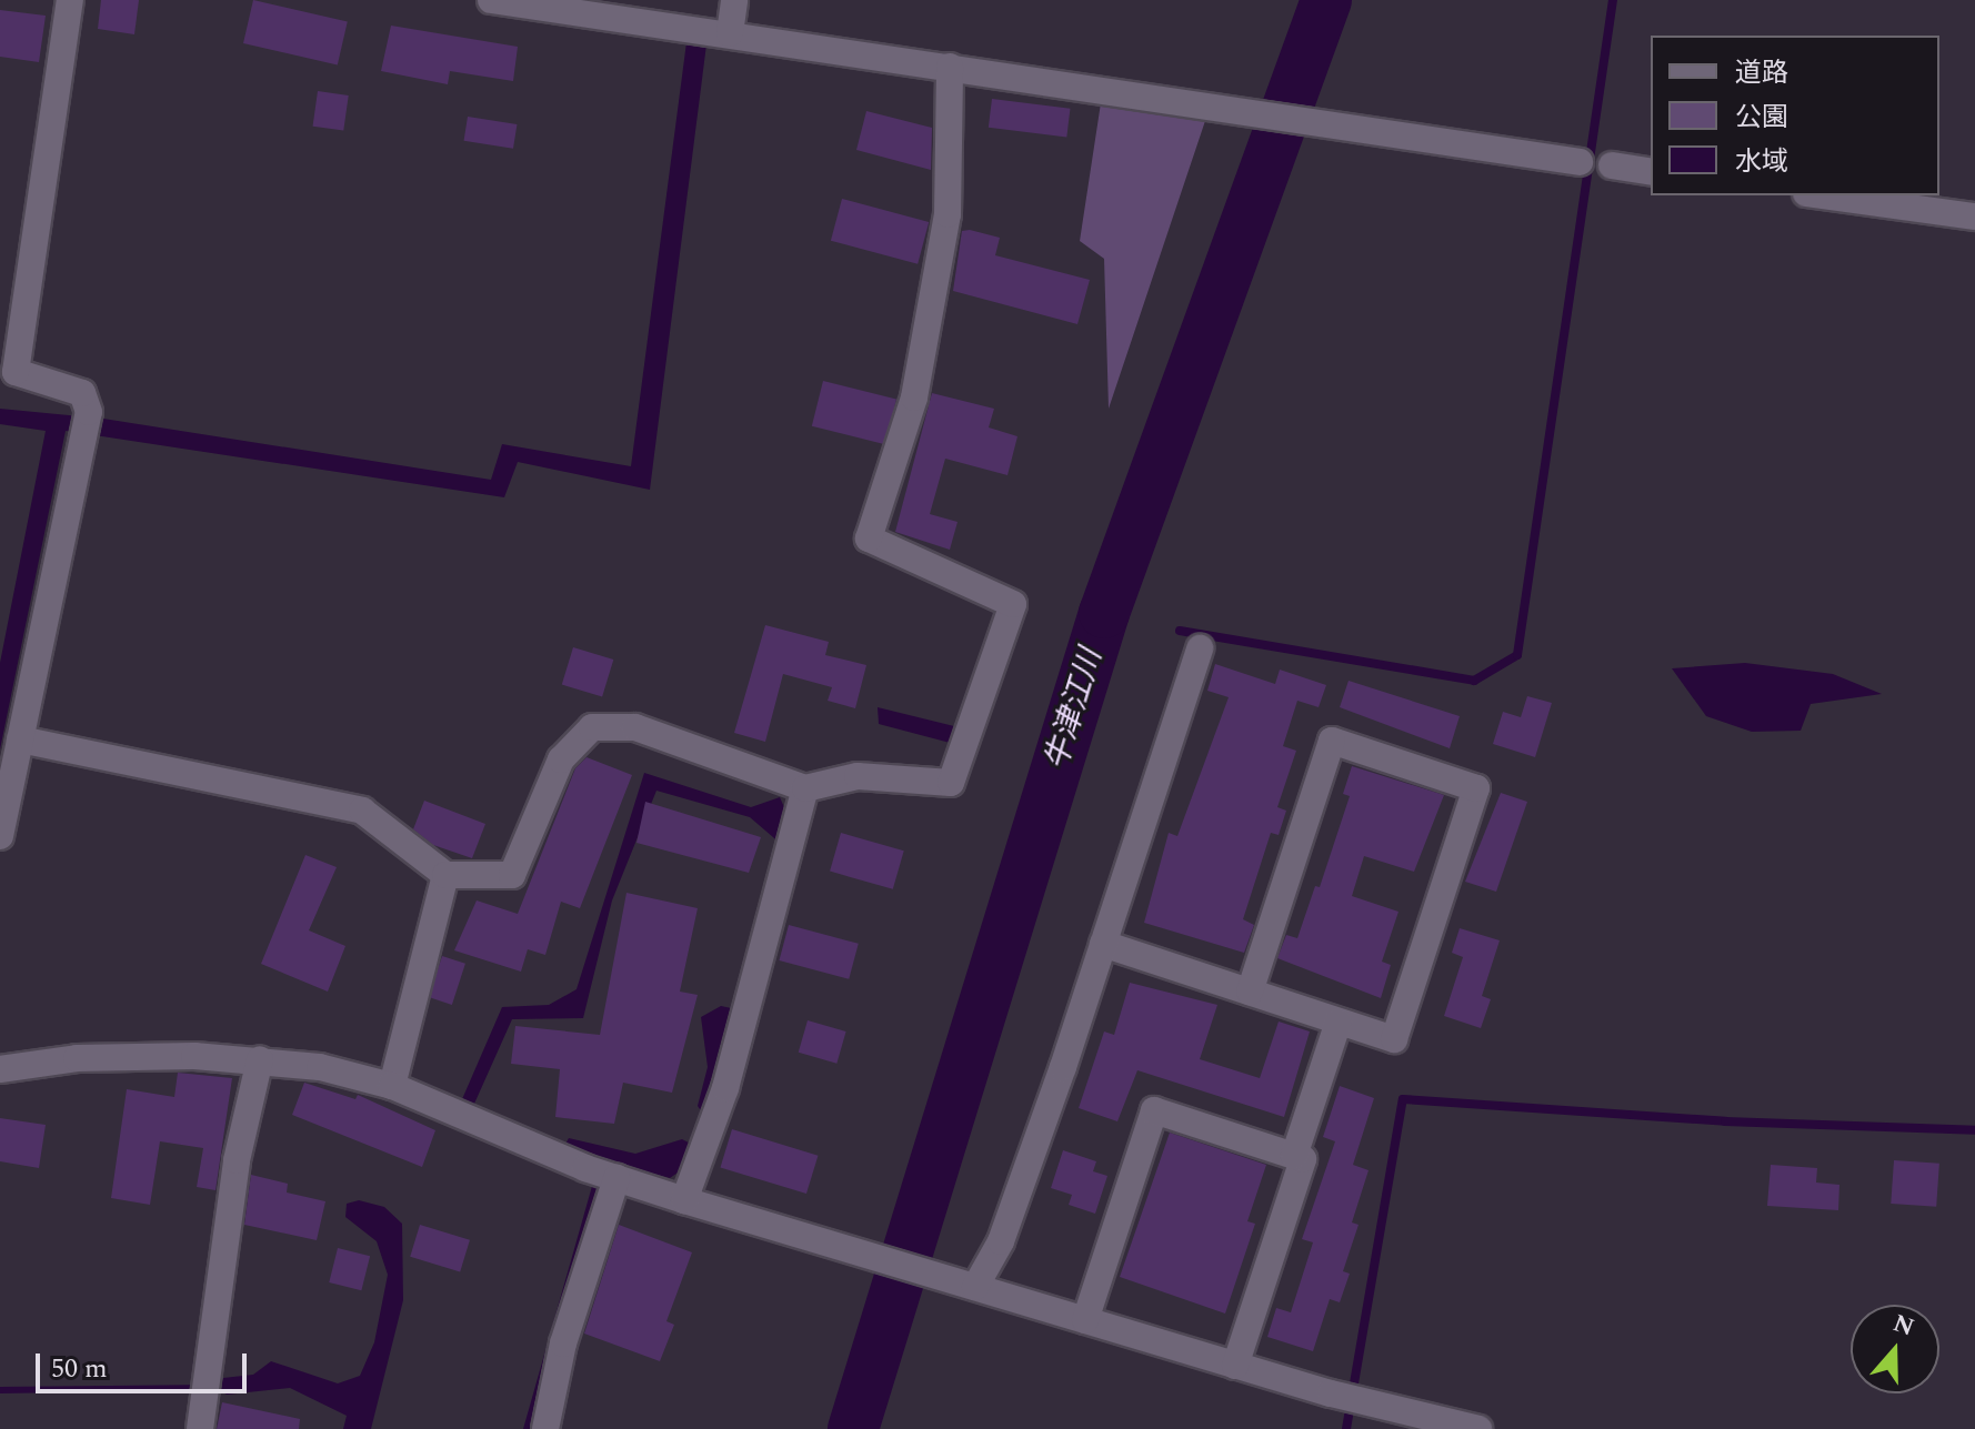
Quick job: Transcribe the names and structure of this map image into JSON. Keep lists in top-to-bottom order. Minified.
{"water":["牛津江川"],"legend":["道路","公園","水域"],"scale_bar":"50 m","north":"top"}
